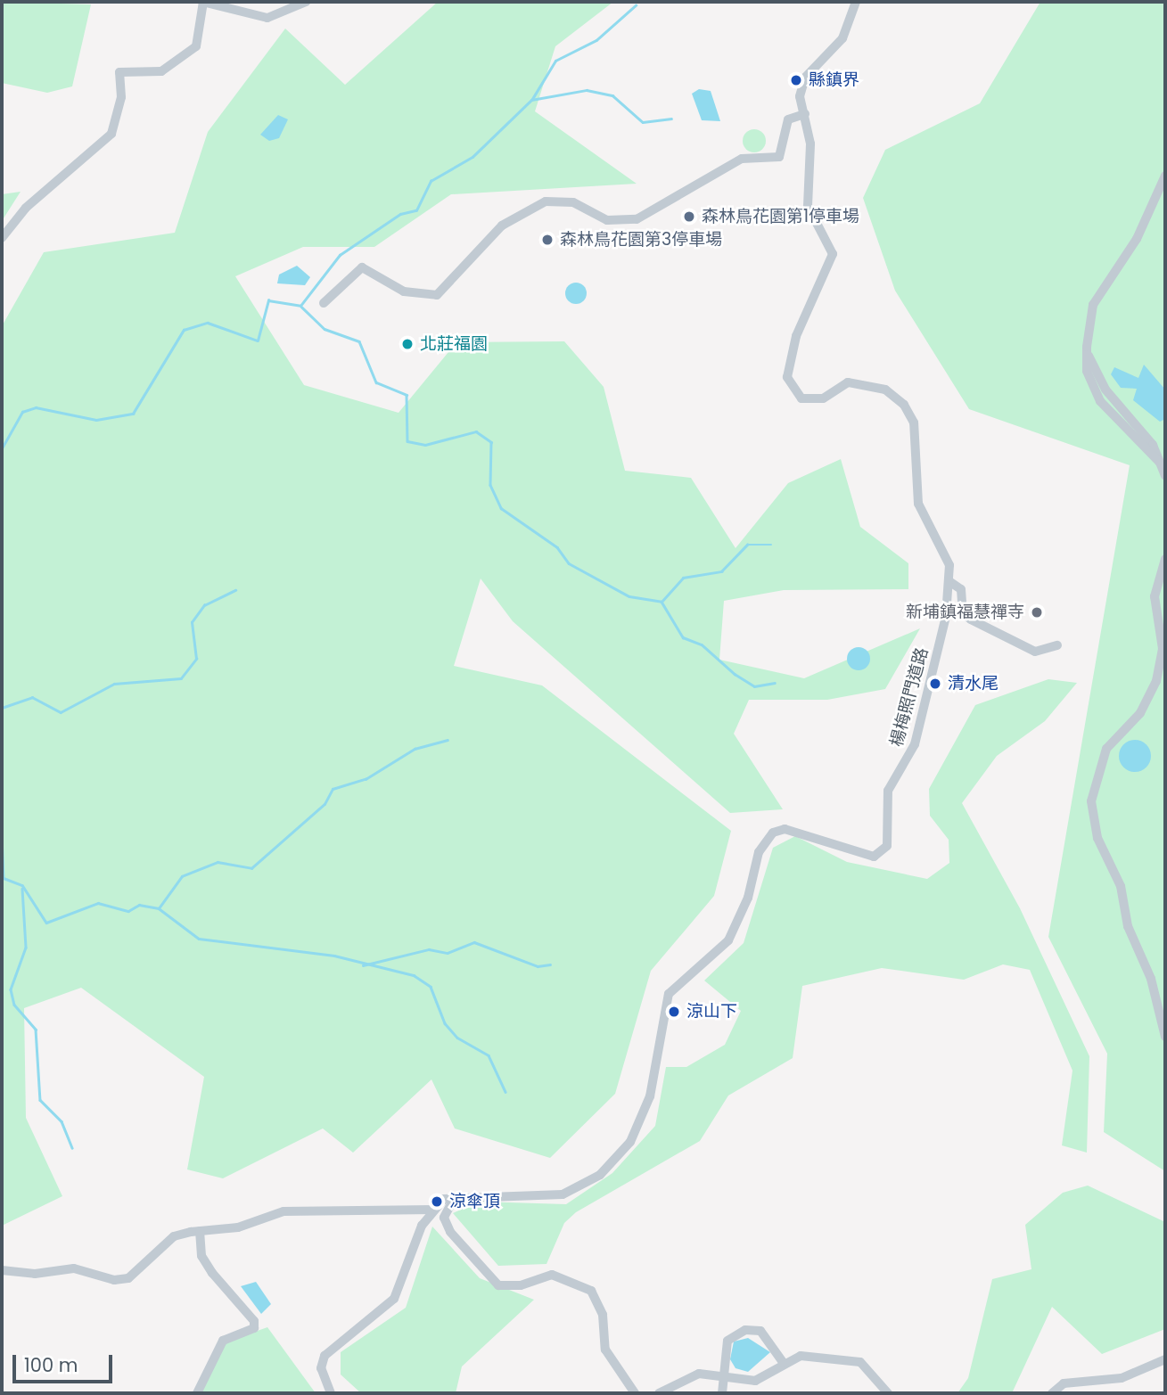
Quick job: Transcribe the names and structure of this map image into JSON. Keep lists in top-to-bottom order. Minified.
{"streets":{"street":["楊梅照門道路"]},"places":["縣鎮界","森林鳥花園第1停車場","森林鳥花園第3停車場","北莊福園","新埔鎮福慧禪寺","清水尾","涼山下","涼傘頂"],"scale_bar":"100 m"}
